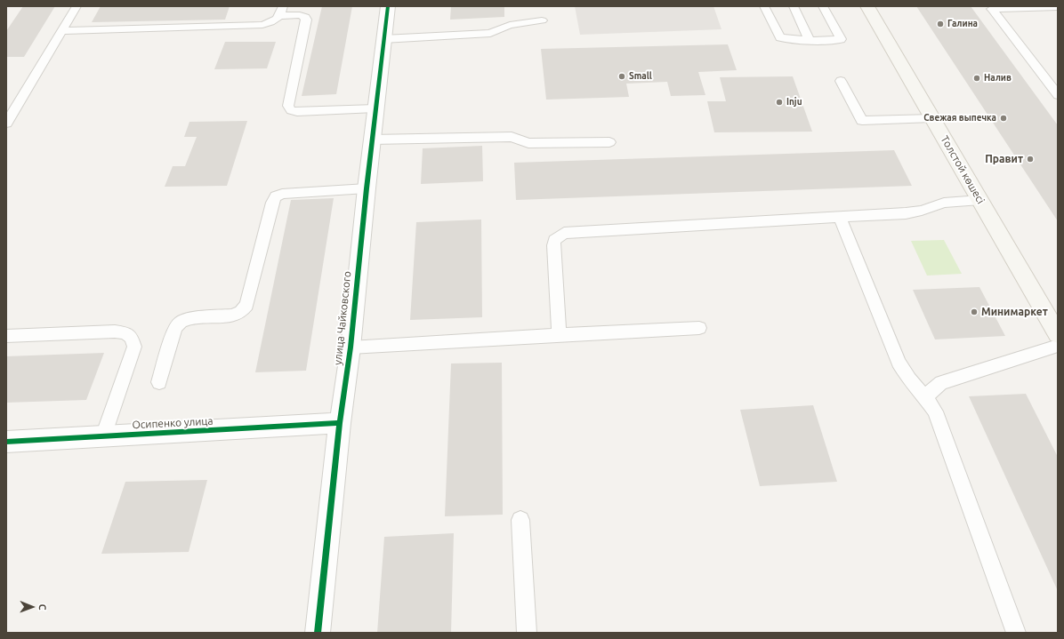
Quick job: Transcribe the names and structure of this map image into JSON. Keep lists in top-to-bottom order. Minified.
{"streets":{"main road":["Толстой көшесі"],"street":["улица Чайковского","Осипенко улица"]},"crossings":[["улица Чайковского","Осипенко улица"]],"places":["Галина","Small","Налив","Inju","Свежая выпечка","Правит","Минимаркет"],"north":"right"}
